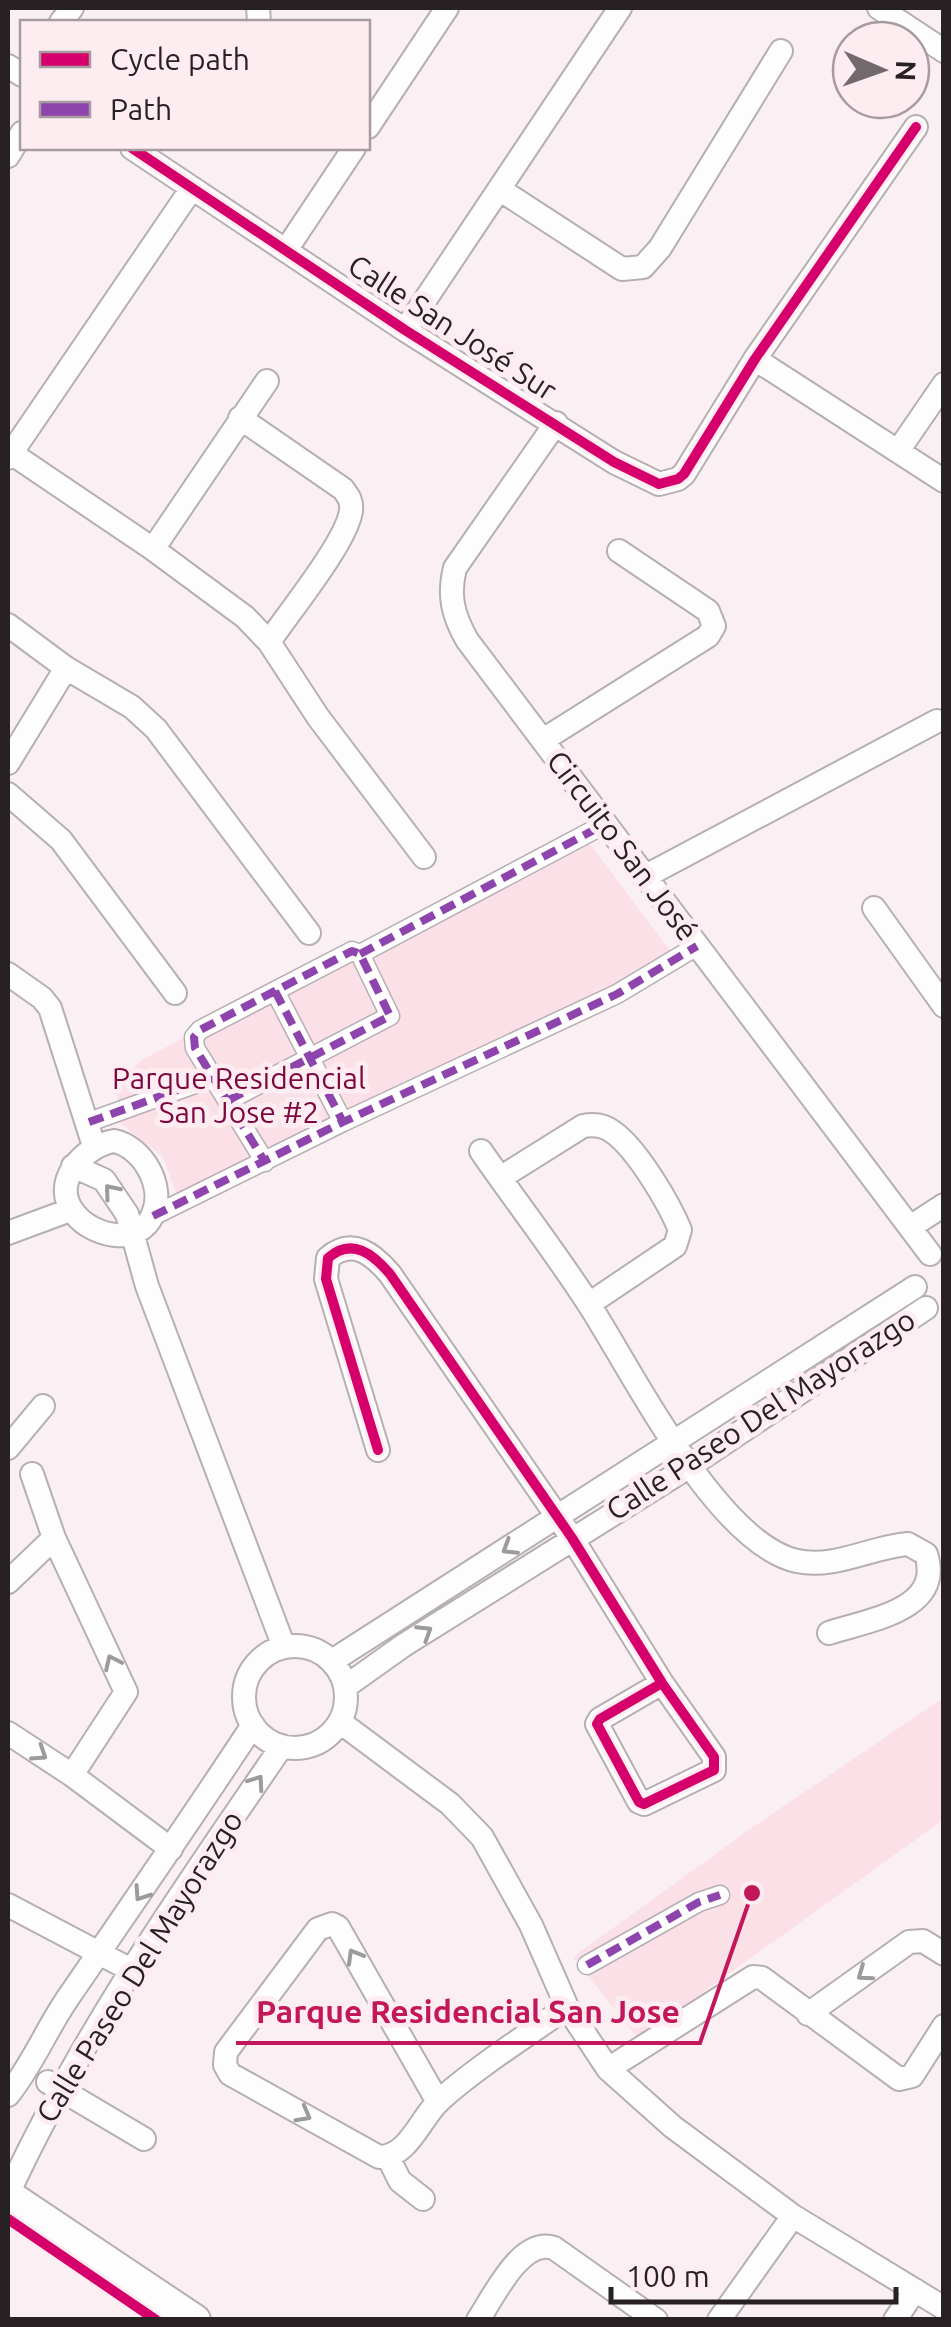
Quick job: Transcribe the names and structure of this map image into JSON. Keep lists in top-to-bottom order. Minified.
{"streets":{"street":["Calle San José Sur","Circuito San José","Calle Paseo Del Mayorazgo"]},"crossings":[["Calle San José Sur","Circuito San José"]],"parks":["Parque Residencial San Jose #2"],"places":["Parque Residencial San Jose"],"legend":["Cycle path","Path"],"scale_bar":"100 m","north":"right"}
